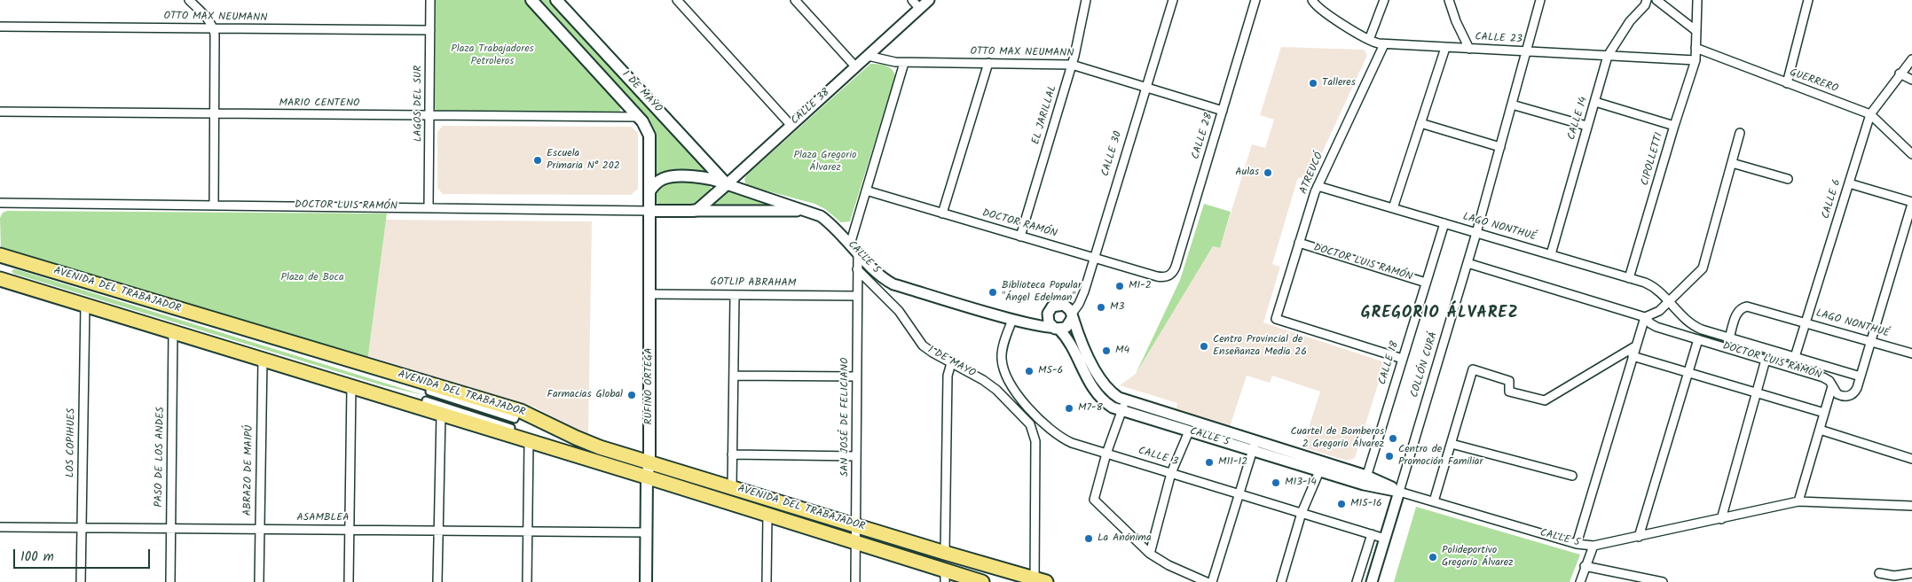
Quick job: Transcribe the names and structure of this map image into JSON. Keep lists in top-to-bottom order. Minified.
{"streets":{"main road":["1 DE MAYO","CALLE 38","DOCTOR LUIS RAMÓN","CALLE 5","AVENIDA DEL TRABAJADOR","RUFINO ORTEGA"],"street":["OTTO MAX NEUMANN","CALLE 23","GUERRERO","MARIO CENTENO","LAGOS DEL SUR","EL JARILLAL","CALLE 14","CALLE 28","CALLE 30","CIPOLLETTI","ATREUCÓ","CALLE 6","DOCTOR RAMÓN","LAGO NONTHUÉ","GOTLIP ABRAHAM","CALLE 18","COLLÓN CURÁ","SAN JOSÉ DE FELICIANO","LOS COPIHUES","PASO DE LOS ANDES","CALLE 3","ABRAZO DE MAIPÚ","ASAMBLEA"]},"crossings":[["OTTO MAX NEUMANN","LAGOS DEL SUR"],["OTTO MAX NEUMANN","CALLE 38"],["OTTO MAX NEUMANN","EL JARILLAL"],["OTTO MAX NEUMANN","CALLE 28"],["OTTO MAX NEUMANN","CALLE 30"],["CALLE 23","CALLE 14"],["CALLE 23","CIPOLLETTI"],["CALLE 23","ATREUCÓ"],["CALLE 23","COLLÓN CURÁ"],["GUERRERO","CIPOLLETTI"],["GUERRERO","CALLE 6"],["1 DE MAYO","MARIO CENTENO"],["1 DE MAYO","CALLE 38"],["1 DE MAYO","CALLE 5"],["1 DE MAYO","AVENIDA DEL TRABAJADOR"],["1 DE MAYO","RUFINO ORTEGA"],["1 DE MAYO","SAN JOSÉ DE FELICIANO"],["MARIO CENTENO","LAGOS DEL SUR"],["LAGOS DEL SUR","DOCTOR LUIS RAMÓN"],["CALLE 38","DOCTOR LUIS RAMÓN"],["CALLE 38","CALLE 5"],["EL JARILLAL","DOCTOR RAMÓN"],["CALLE 14","LAGO NONTHUÉ"],["CALLE 28","DOCTOR RAMÓN"],["CALLE 30","DOCTOR RAMÓN"],["CALLE 30","CALLE 5"],["CIPOLLETTI","LAGO NONTHUÉ"],["ATREUCÓ","DOCTOR LUIS RAMÓN"],["ATREUCÓ","LAGO NONTHUÉ"],["ATREUCÓ","CALLE 18"],["CALLE 6","DOCTOR LUIS RAMÓN"],["CALLE 6","LAGO NONTHUÉ"],["DOCTOR LUIS RAMÓN","LAGO NONTHUÉ"],["DOCTOR LUIS RAMÓN","CALLE 5"],["DOCTOR LUIS RAMÓN","CALLE 18"],["DOCTOR LUIS RAMÓN","COLLÓN CURÁ"],["DOCTOR LUIS RAMÓN","RUFINO ORTEGA"],["LAGO NONTHUÉ","CALLE 18"],["LAGO NONTHUÉ","COLLÓN CURÁ"],["CALLE 5","CALLE 18"],["CALLE 5","COLLÓN CURÁ"],["CALLE 5","RUFINO ORTEGA"],["CALLE 5","SAN JOSÉ DE FELICIANO"],["CALLE 5","CALLE 3"],["GOTLIP ABRAHAM","RUFINO ORTEGA"],["GOTLIP ABRAHAM","SAN JOSÉ DE FELICIANO"],["AVENIDA DEL TRABAJADOR","RUFINO ORTEGA"],["AVENIDA DEL TRABAJADOR","SAN JOSÉ DE FELICIANO"],["AVENIDA DEL TRABAJADOR","LOS COPIHUES"],["AVENIDA DEL TRABAJADOR","PASO DE LOS ANDES"],["AVENIDA DEL TRABAJADOR","ABRAZO DE MAIPÚ"],["COLLÓN CURÁ","CALLE 3"],["RUFINO ORTEGA","ASAMBLEA"],["LOS COPIHUES","ASAMBLEA"],["PASO DE LOS ANDES","ASAMBLEA"],["ABRAZO DE MAIPÚ","ASAMBLEA"]],"districts":["GREGORIO ÁLVAREZ"],"parks":["Plaza Trabajadores Petroleros","Plaza Gregorio Álvarez","Plaza de Boca"],"places":["Talleres","Escuela Primaria N° 202","Aulas","M1-2","Biblioteca Popular \"Ángel Edelman\"","M3","Centro Provincial de Enseñanza Media 26","M4","M5-6","Farmacias Global","M7-8","Cuartel de Bomberos 2 Gregorio Álvarez","Centro de Promoción Familiar","M11-12","M13-14","M15-16","La Anónima","Polideportivo Gregorio Álvarez"],"scale_bar":"100 m"}
